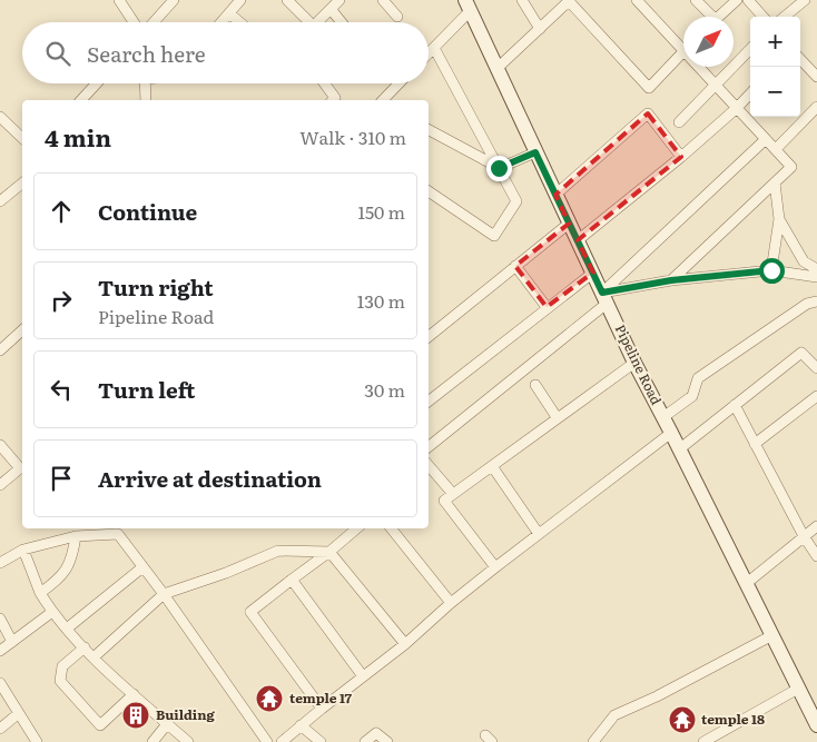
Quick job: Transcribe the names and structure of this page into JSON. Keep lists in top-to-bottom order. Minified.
{"streets":{"main road":["Pipeline Road"]},"places":{"temple":["temple 17","temple 18"],"building":["Building"]},"north":"top right","page":{"map_buttons":["+","−"],"search":"Search here","heading":["4 min","Walk · 310 m"],"list":[["Continue","150 m"],["Turn right","Pipeline Road","130 m"],["Turn left","30 m"],"Arrive at destination"]}}
